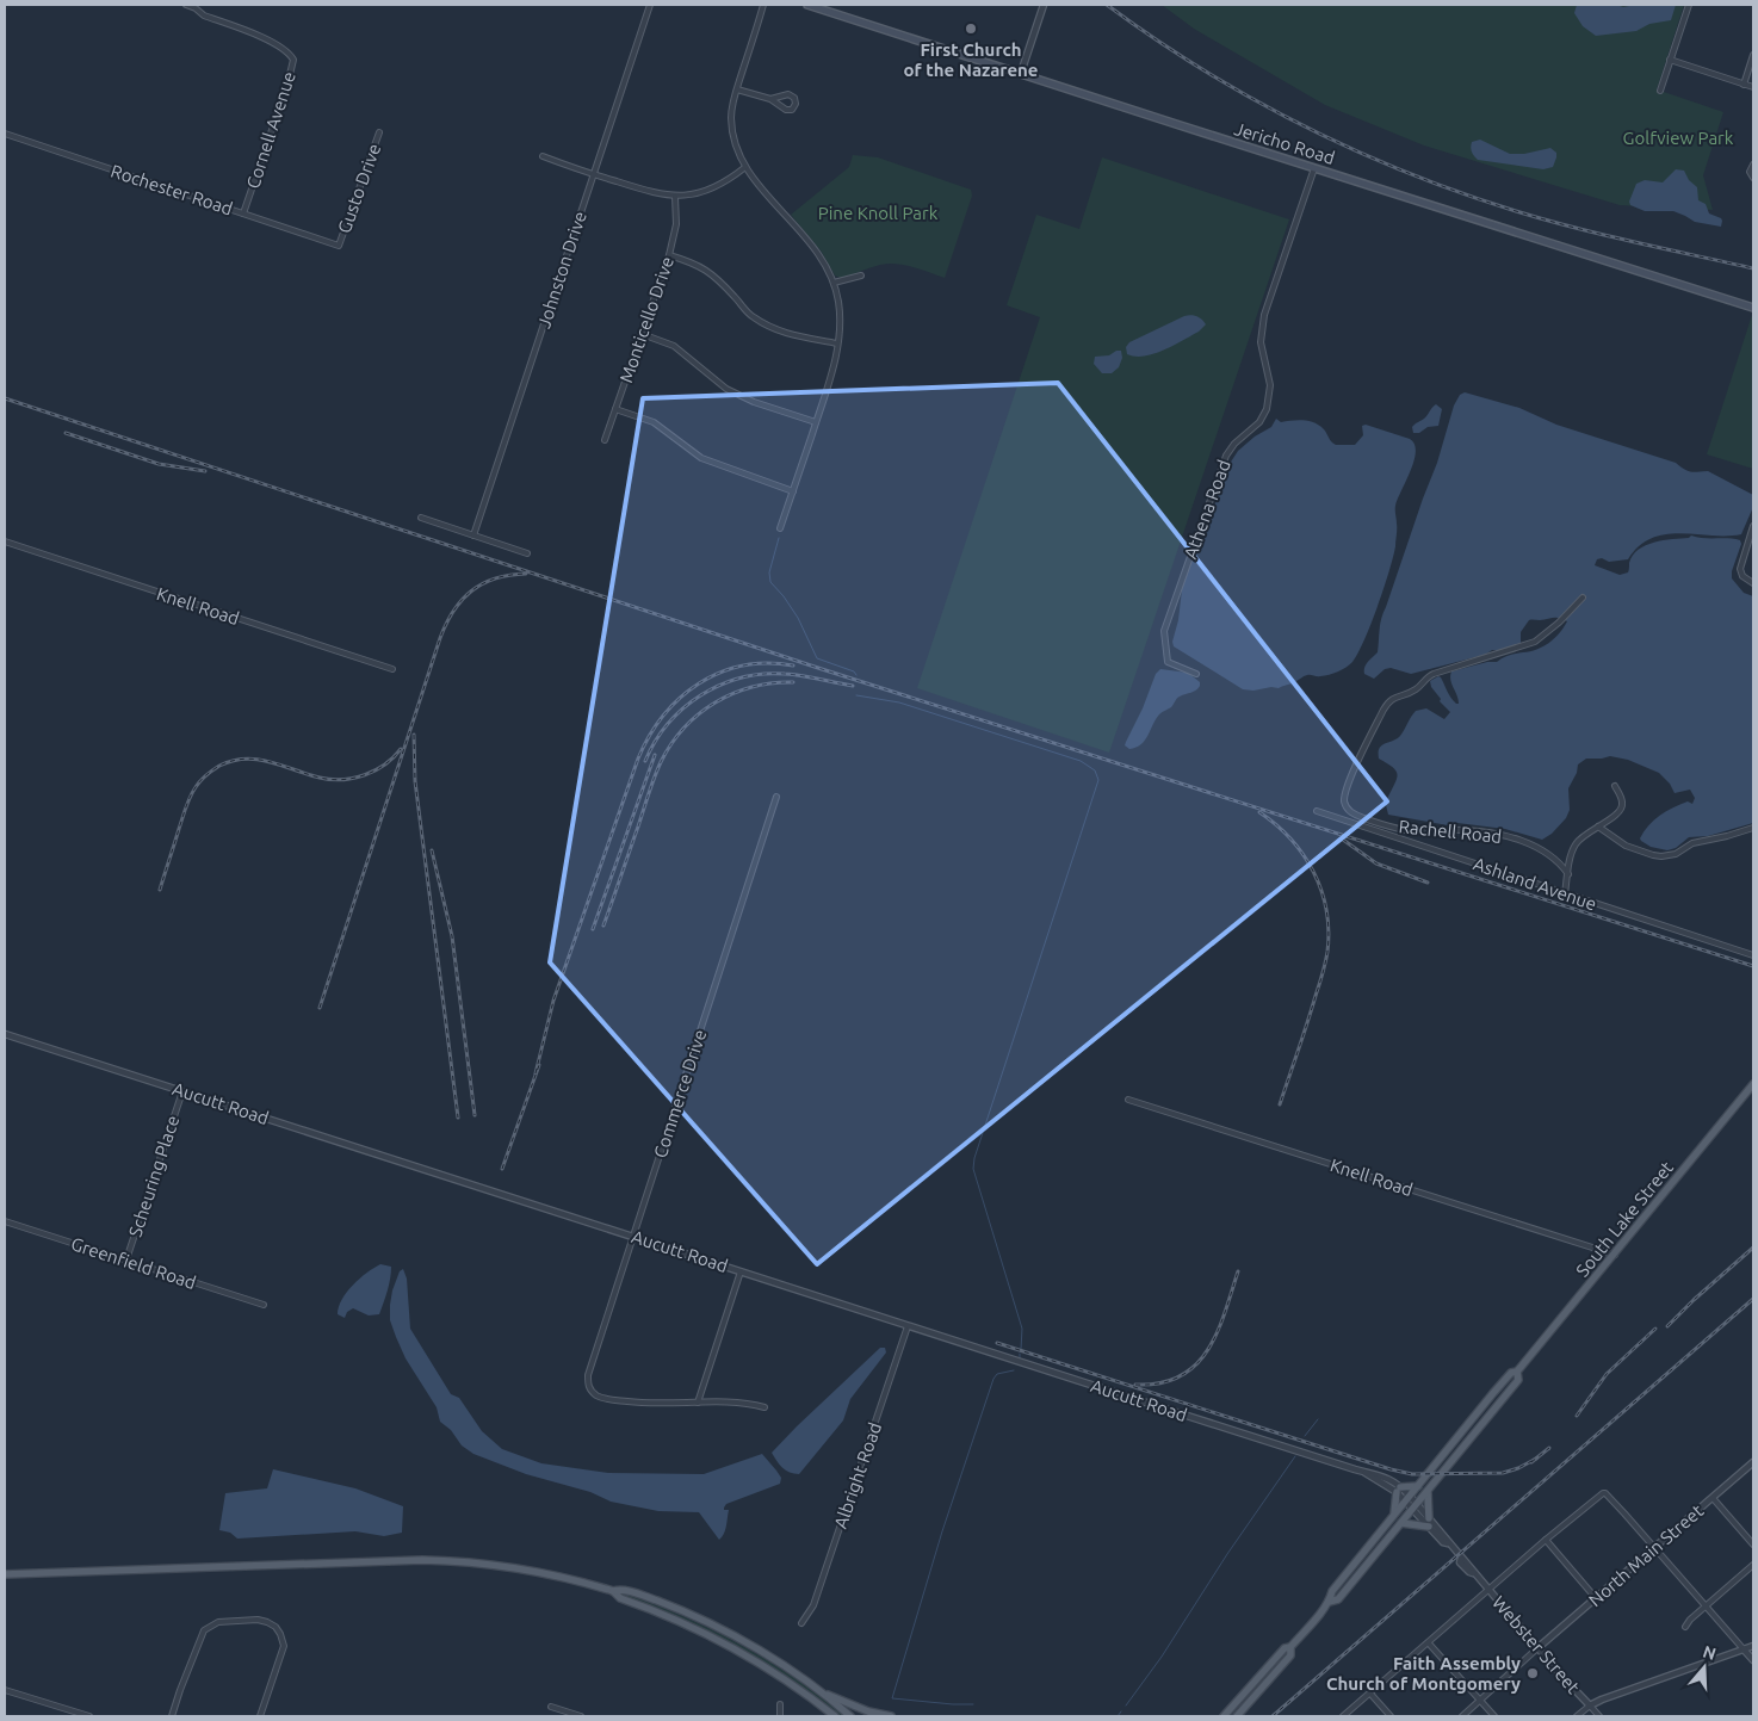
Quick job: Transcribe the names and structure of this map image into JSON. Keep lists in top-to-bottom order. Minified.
{"streets":{"main road":["Jericho Road","South Lake Street"],"street":["Cornell Avenue","Gusto Drive","Rochester Road","Johnston Drive","Monticello Drive","Athena Road","Knell Road","Rachell Road","Ashland Avenue","Commerce Drive","Aucutt Road","Scheuring Place","Greenfield Road","Albright Road","North Main Street","Webster Street"]},"crossings":[["Cornell Avenue","Rochester Road"],["Jericho Road","Athena Road"],["Gusto Drive","Rochester Road"],["Knell Road","South Lake Street"],["Commerce Drive","Aucutt Road"],["Aucutt Road","Scheuring Place"],["Aucutt Road","Albright Road"],["Aucutt Road","Webster Street"],["Scheuring Place","Greenfield Road"],["South Lake Street","Webster Street"],["North Main Street","Webster Street"]],"parks":["Golfview Park","Pine Knoll Park"],"places":["First Church of the Nazarene","Faith Assembly Church of Montgomery"],"north":"top"}
